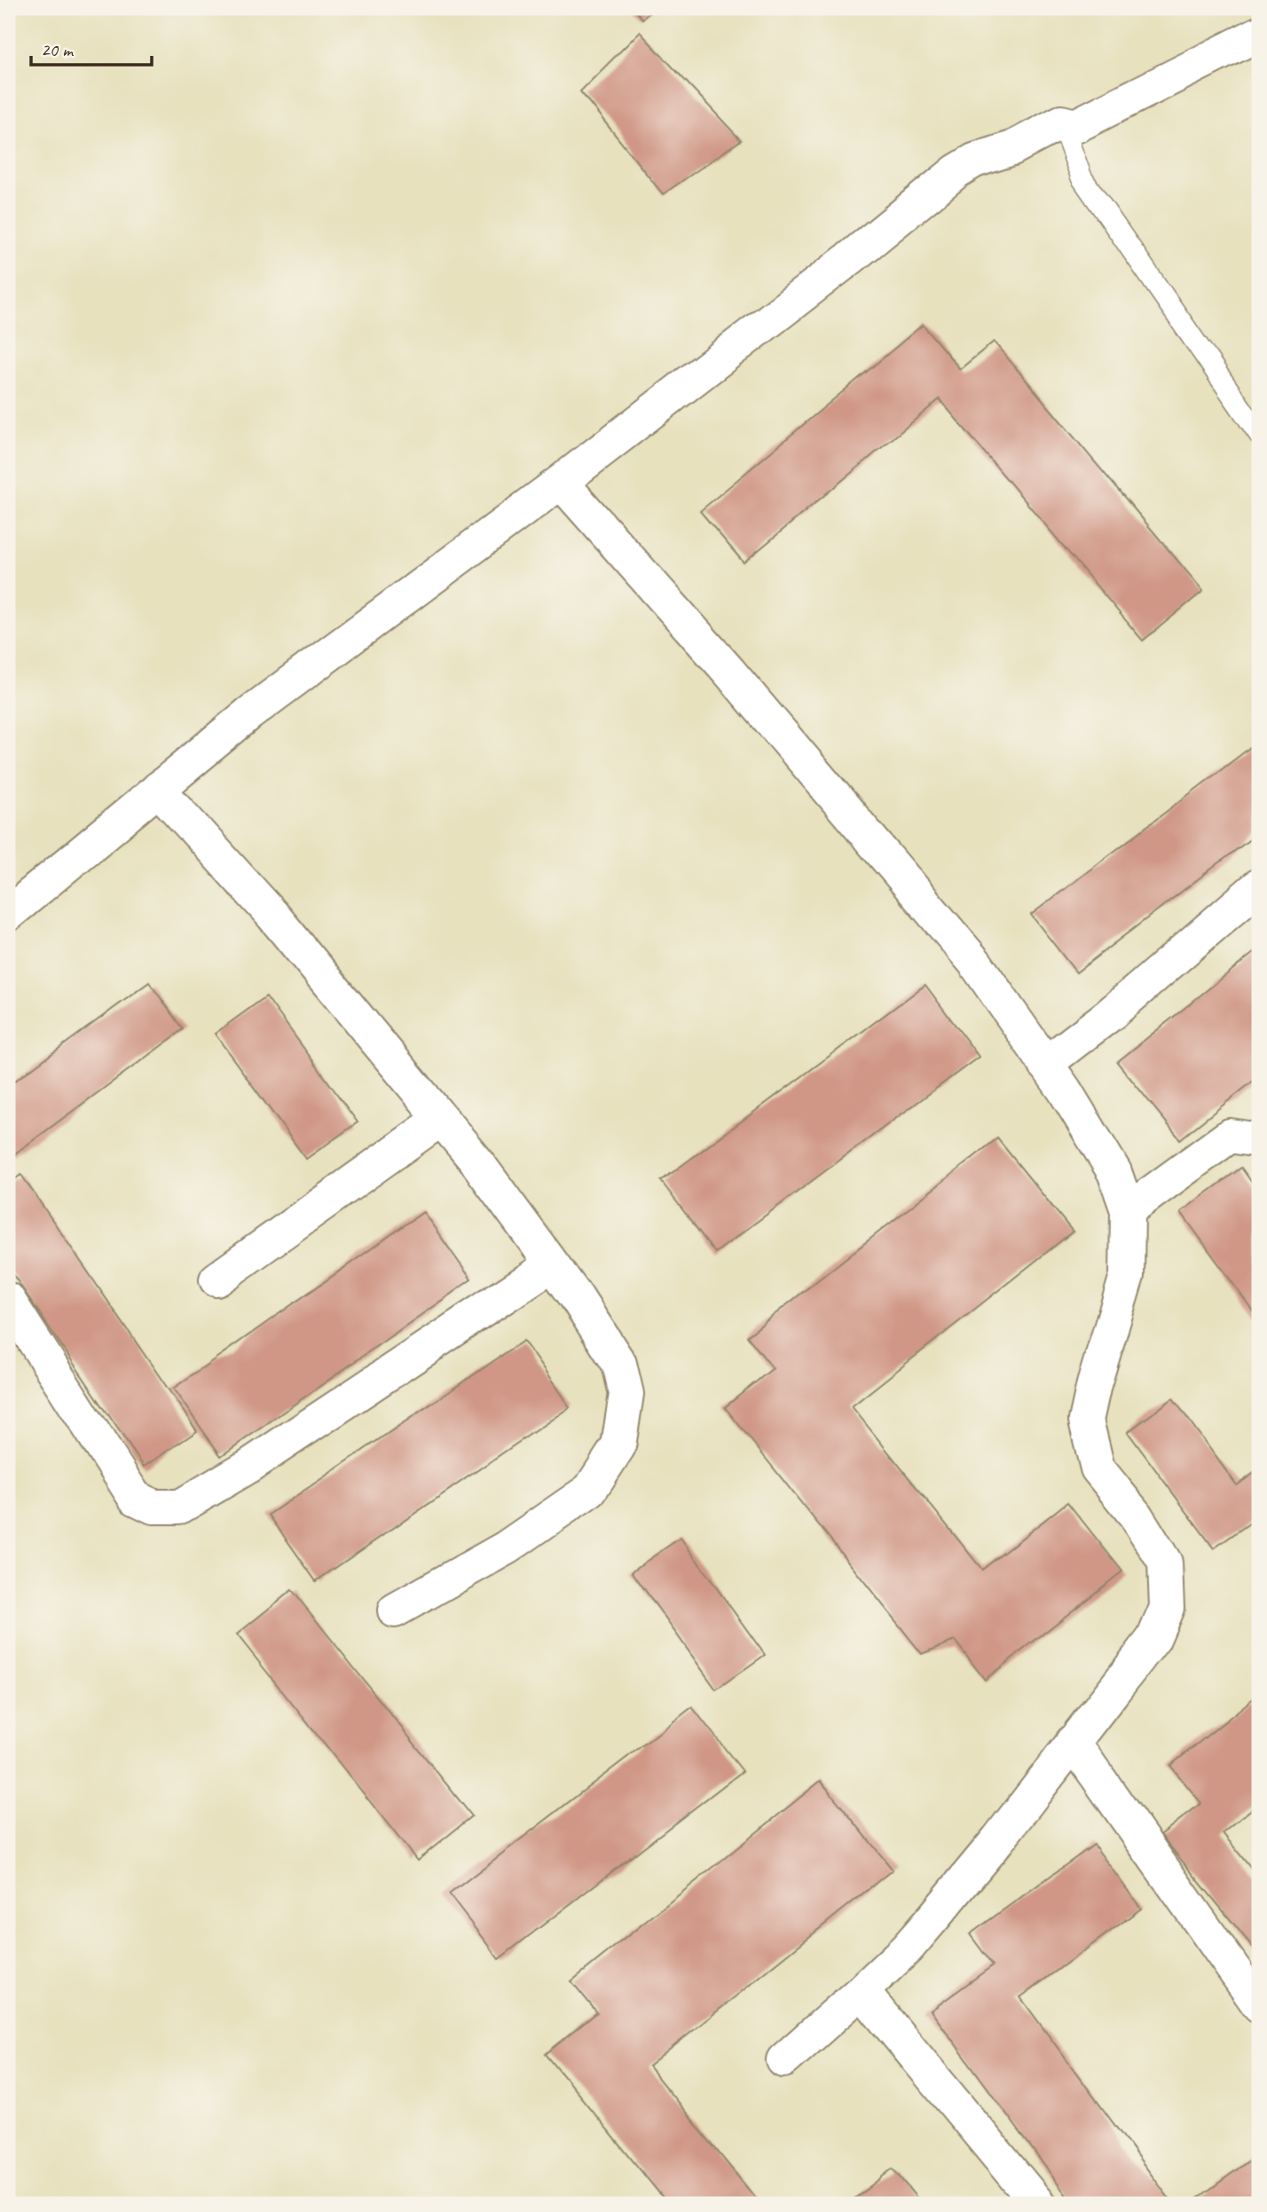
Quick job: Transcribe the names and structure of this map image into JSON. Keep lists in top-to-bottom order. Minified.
{"scale_bar":"20 m"}
